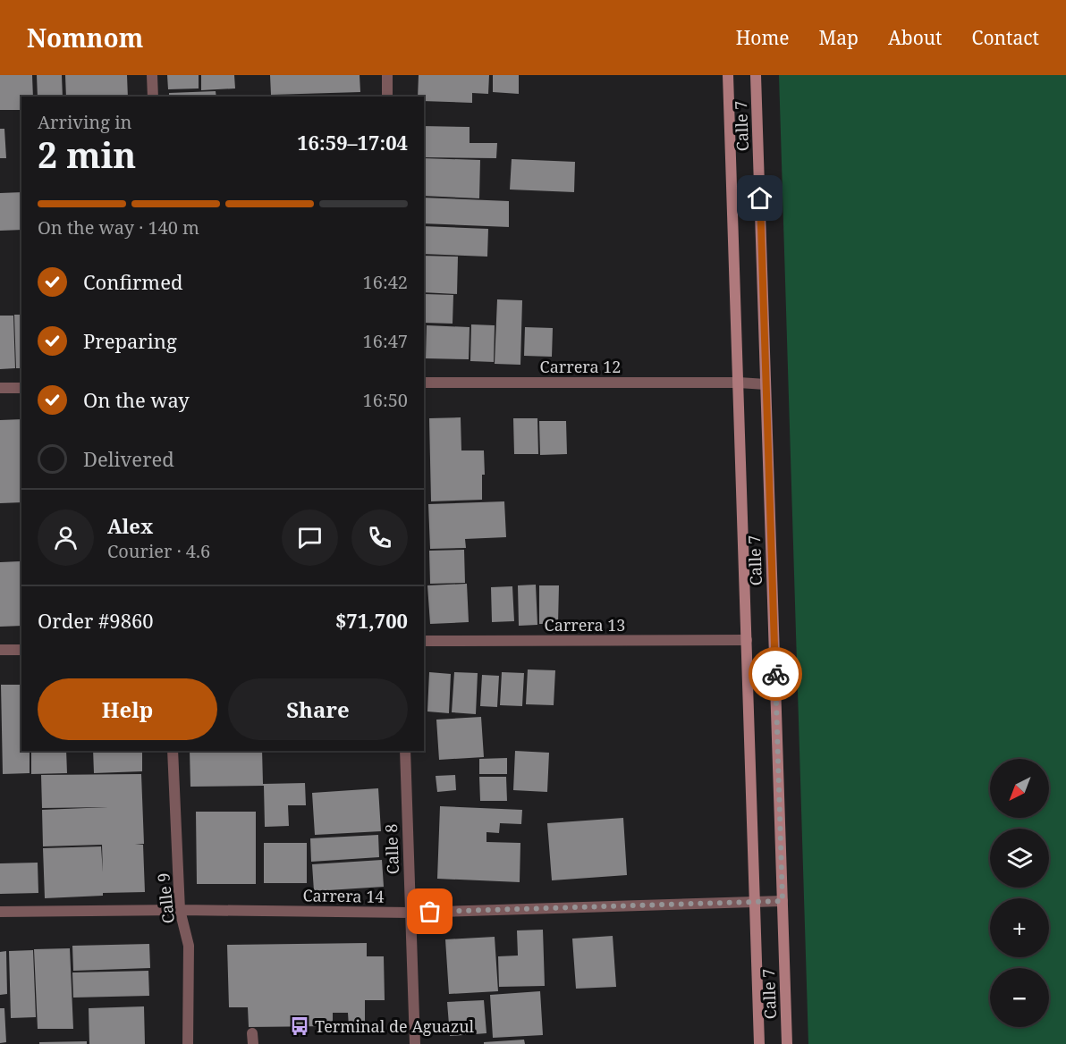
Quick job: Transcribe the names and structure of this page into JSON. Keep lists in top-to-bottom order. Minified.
{"streets":{"main road":["Calle 7"],"street":["Carrera 12","Carrera 13","Calle 8","Carrera 14","Calle 9"]},"crossings":[["Calle 7","Carrera 12"],["Calle 7","Carrera 13"],["Calle 7","Carrera 14"],["Calle 8","Carrera 14"],["Carrera 14","Calle 9"]],"places":{"bus stop":["Terminal de Aguazul"]},"north":"bottom left","page":{"header":"Nomnom","nav":["Home","Map","About","Contact"],"heading":["2 min","Arriving in","16:59–17:04"],"panel":["Alex","Courier · 4.6","Order #9860","$71,700"],"bar":"On the way · 140 m","list":[["Confirmed","16:42"],["Preparing","16:47"],["On the way","16:50"],"Delivered"],"buttons":["Help","Share"],"map_buttons":["+","−"]}}
